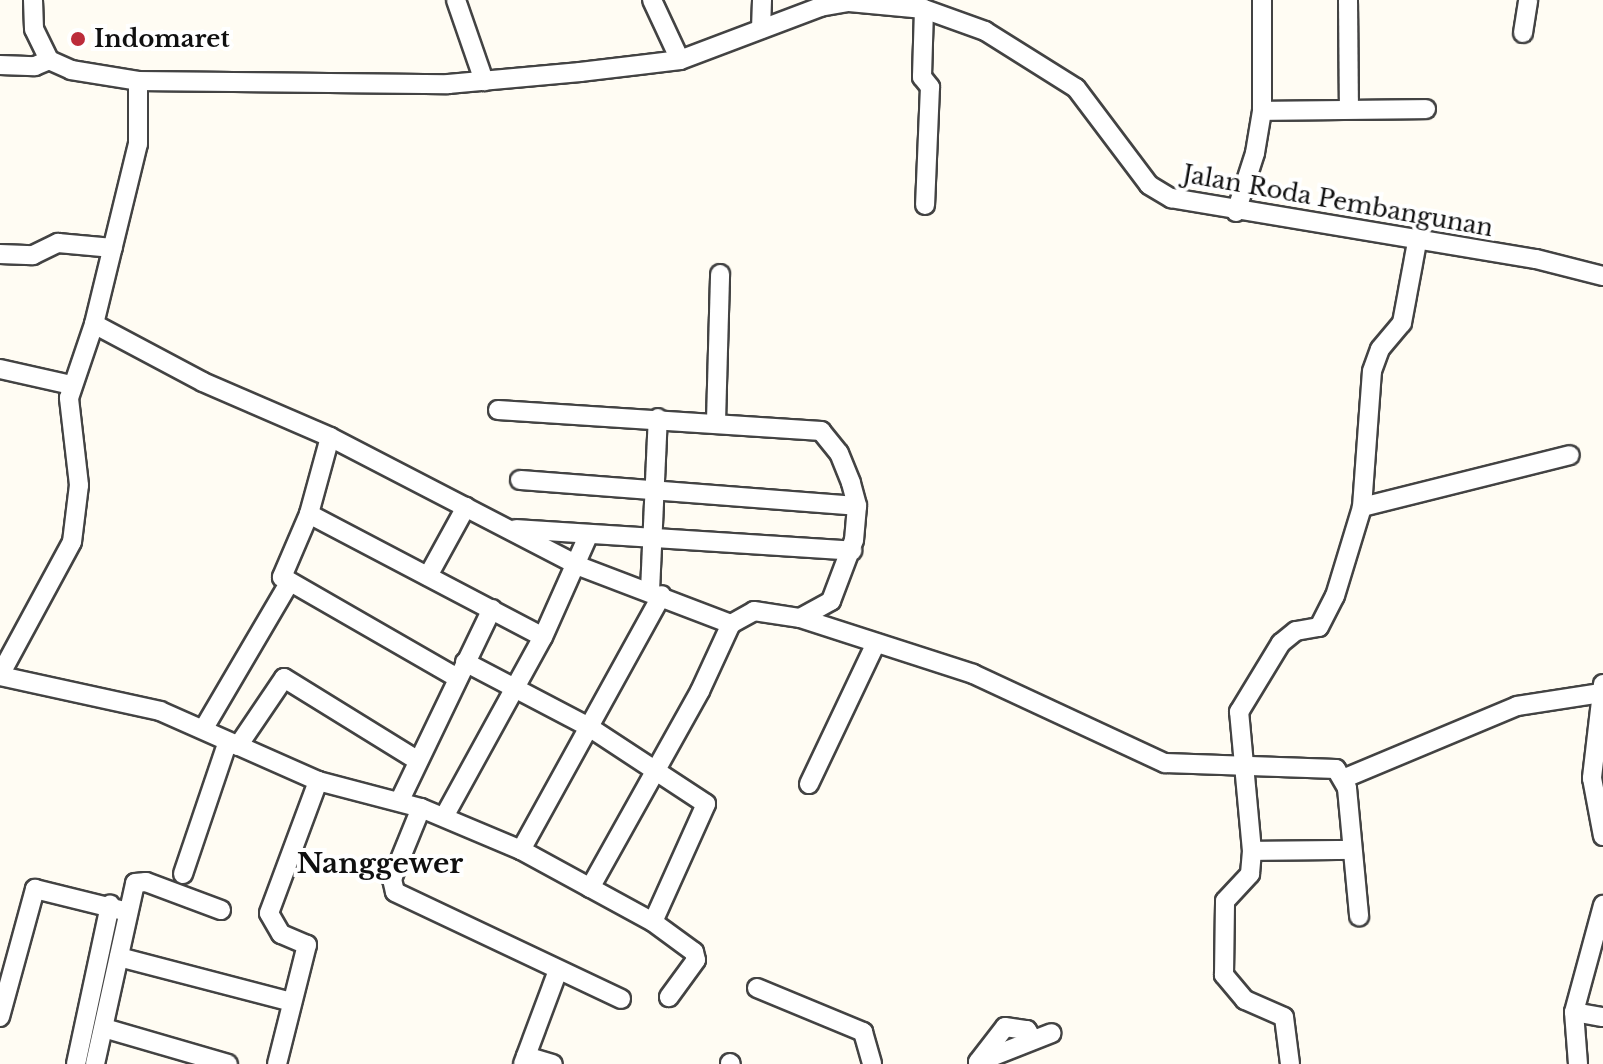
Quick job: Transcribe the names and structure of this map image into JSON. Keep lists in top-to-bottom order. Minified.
{"streets":{"street":["Jalan Roda Pembangunan"]},"districts":["Nanggewer"],"places":["Indomaret"]}
